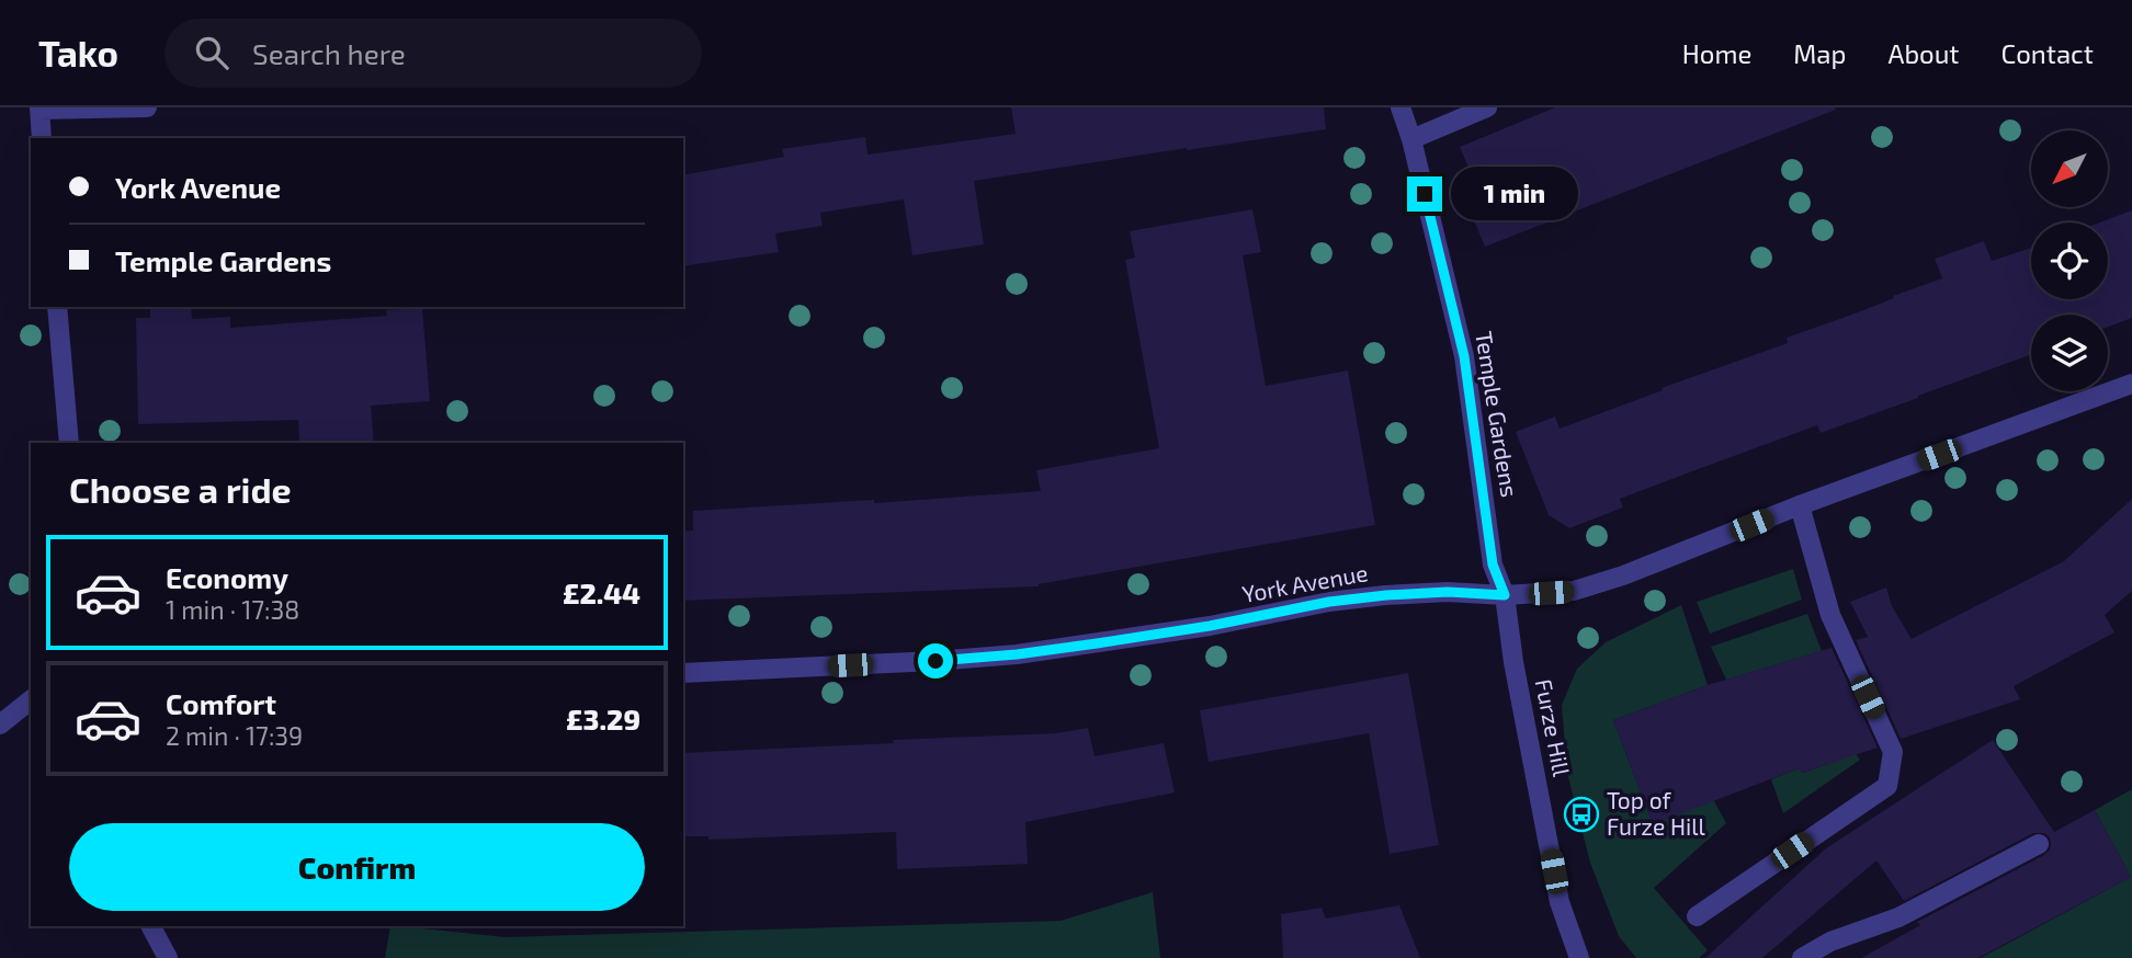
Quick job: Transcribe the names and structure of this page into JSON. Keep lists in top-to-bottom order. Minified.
{"streets":{"street":["Temple Gardens","York Avenue","Furze Hill"]},"crossings":[["Temple Gardens","York Avenue"],["Temple Gardens","Furze Hill"],["York Avenue","Furze Hill"]],"places":{"bus stop":["Top of Furze Hill"]},"north":"bottom left","page":{"header":"Tako","search":"Search here","nav":["Home","Map","About","Contact"],"banner":["York Avenue","Temple Gardens"],"bubble":"1 min","heading":"Choose a ride","list":[{"name":"Economy","note":"1 min · 17:38","value":"£2.44"},{"name":"Comfort","note":"2 min · 17:39","value":"£3.29"}],"buttons":"Confirm"}}
